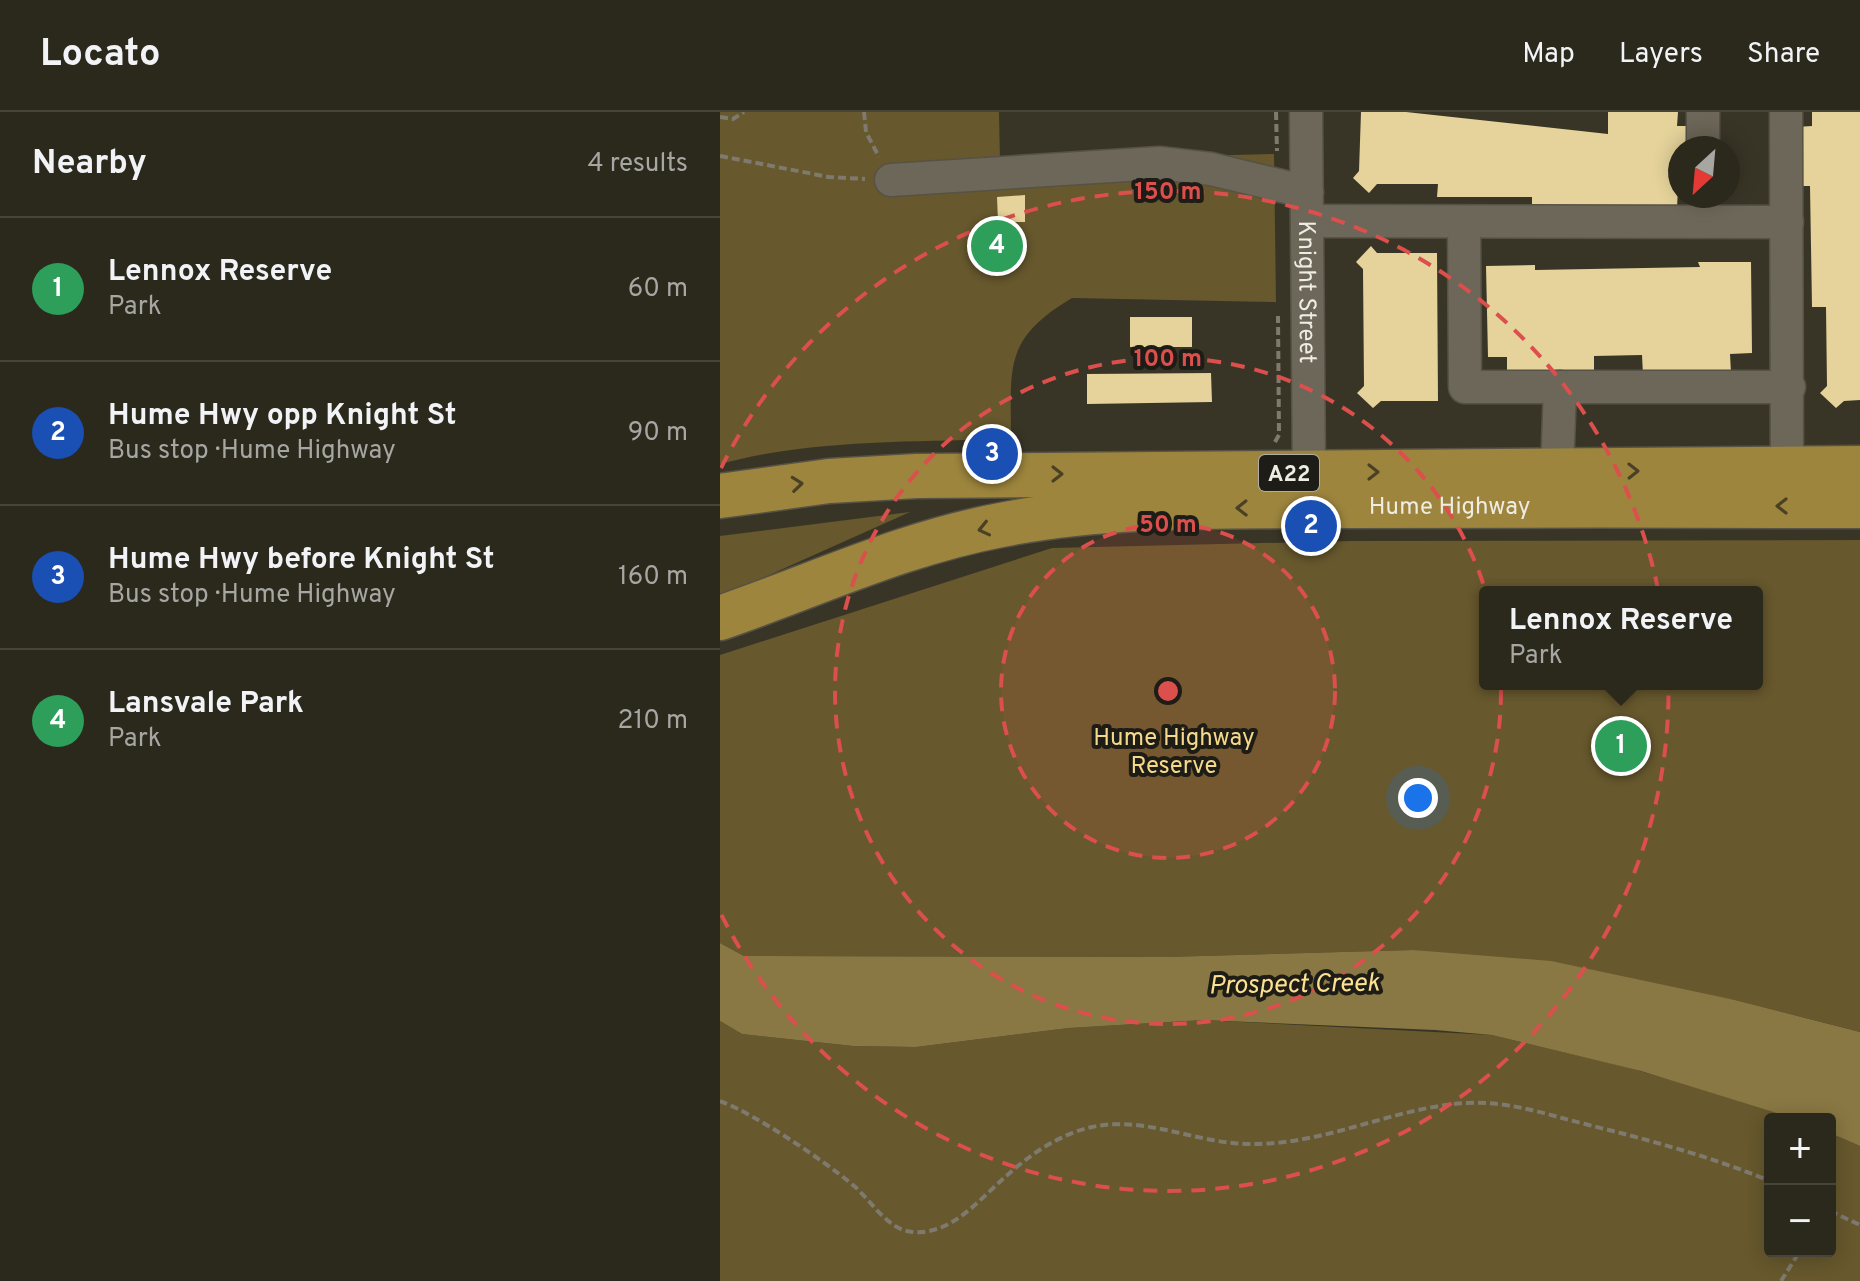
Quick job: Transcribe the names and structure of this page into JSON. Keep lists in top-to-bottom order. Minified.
{"streets":{"highway":["A22","Hume Highway"],"street":["Knight Street"]},"crossings":[["Knight Street","Hume Highway"]],"water":["Prospect Creek"],"parks":["Hume Highway Reserve"],"north":"bottom left","page":{"header":"Locato","nav":["Map","Layers","Share"],"heading":["Nearby","4 results"],"list":[{"mark":"1","name":"Lennox Reserve","note":"Park","value":"60 m"},{"mark":"2","name":"Hume Hwy opp Knight St","note":"Bus stop · Hume Highway","value":"90 m"},{"mark":"3","name":"Hume Hwy before Knight St","note":"Bus stop · Hume Highway","value":"160 m"},{"mark":"4","name":"Lansvale Park","note":"Park","value":"210 m"}],"pins":["4","3","2","1"],"popup":["Lennox Reserve","Park"],"map_buttons":["+","−"]},"rings":["150 m","100 m","50 m"]}
